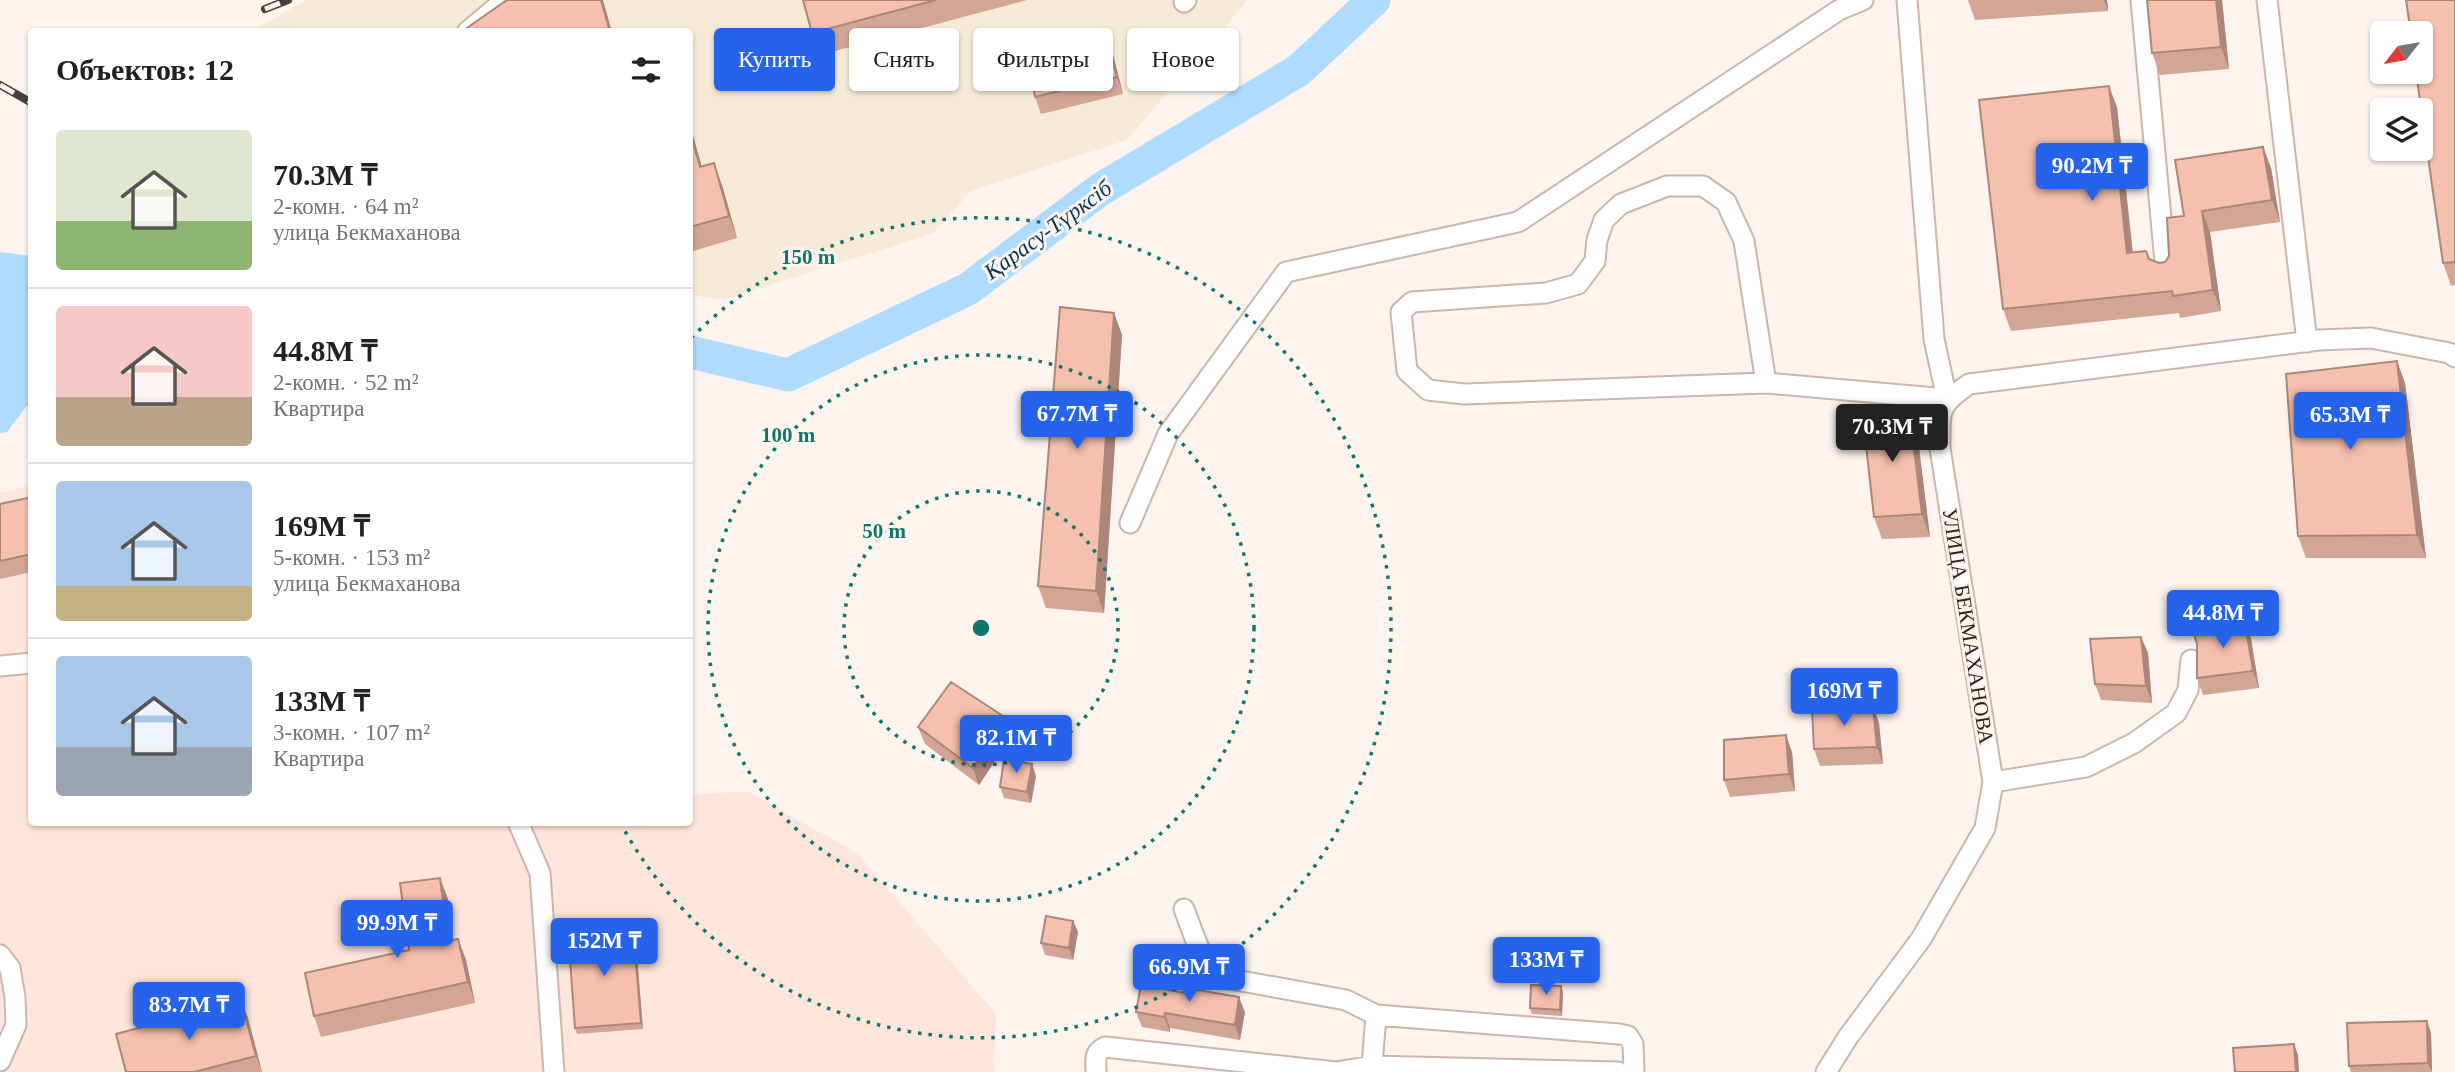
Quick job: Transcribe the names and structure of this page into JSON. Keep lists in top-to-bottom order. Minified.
{"streets":{"street":["УЛИЦА БЕКМАХАНОВА"]},"water":["Қарасу-Түрксіб"],"north":"bottom left","page":{"chip":["Купить","Снять","Фильтры","Новое"],"heading":"Объектов: 12","list":[{"name":"70.3M ₸","note":"2-комн. · 64 m² · улица Бекмаханова"},{"name":"44.8M ₸","note":"2-комн. · 52 m² · Квартира"},{"name":"169M ₸","note":"5-комн. · 153 m² · улица Бекмаханова"},{"name":"133M ₸","note":"3-комн. · 107 m² · Квартира"}],"price":["90.2M ₸","67.7M ₸","65.3M ₸","70.3M ₸","44.8M ₸","169M ₸","82.1M ₸","99.9M ₸","152M ₸","133M ₸","66.9M ₸","83.7M ₸"]},"rings":["150 m","100 m","50 m"]}
